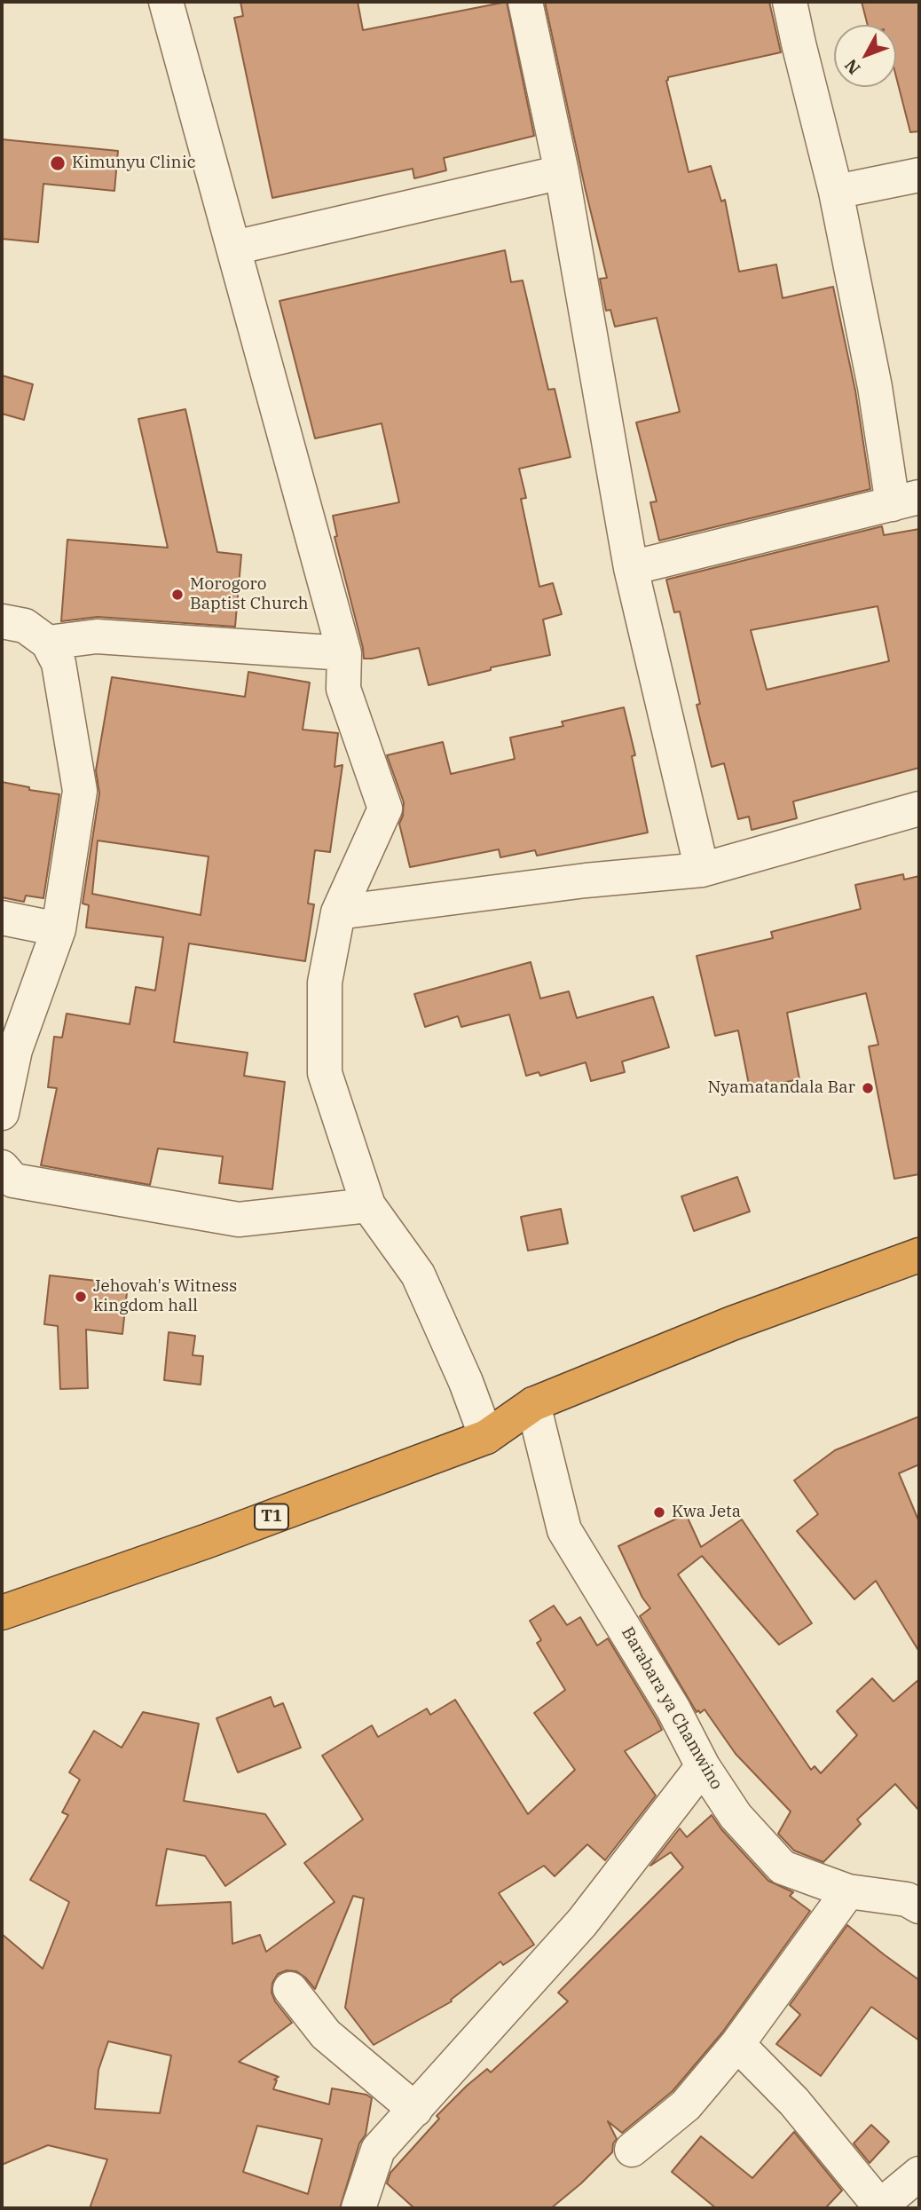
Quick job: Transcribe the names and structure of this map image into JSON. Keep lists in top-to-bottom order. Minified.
{"streets":{"highway":["T1"],"street":["Barabara ya Chamwino"]},"crossings":[["T1","Barabara ya Chamwino"]],"places":["Kimunyu Clinic","Morogoro Baptist Church","Nyamatandala Bar","Jehovah's Witness kingdom hall","Kwa Jeta"],"north":"bottom left"}
